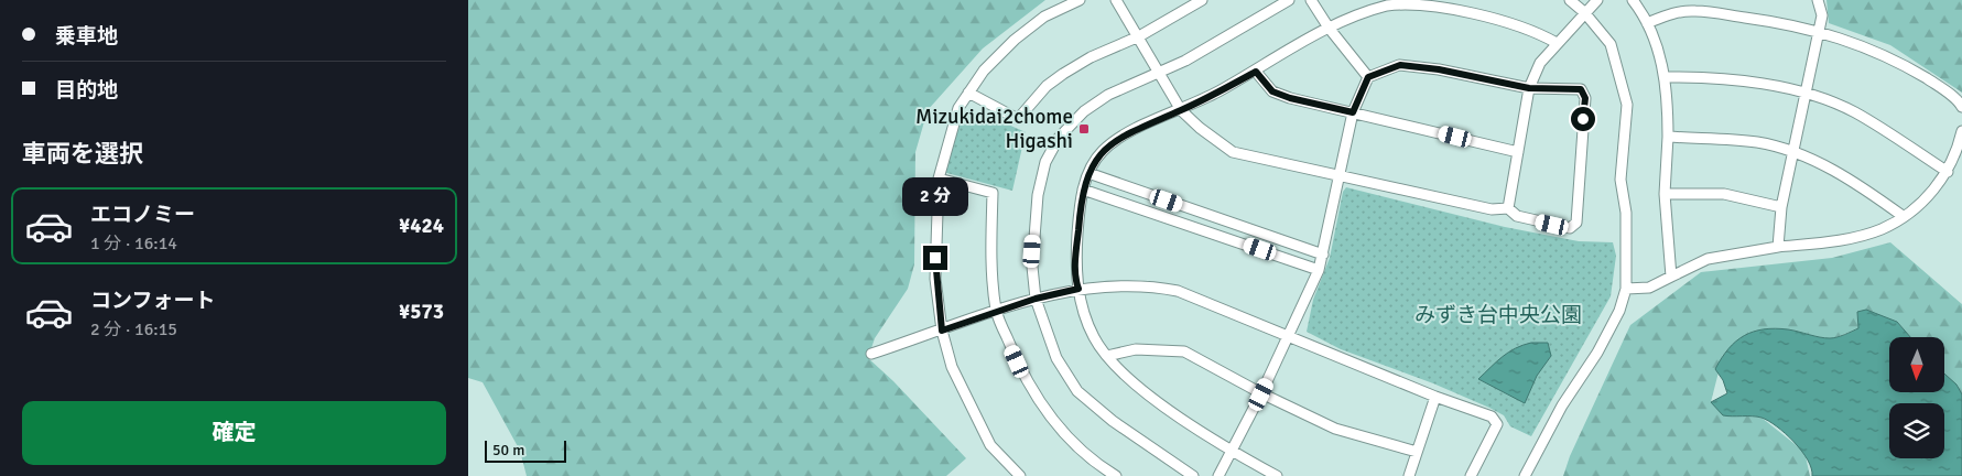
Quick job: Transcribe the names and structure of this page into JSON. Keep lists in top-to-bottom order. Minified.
{"parks":["みずき台中央公園"],"places":{"transit":["Mizukidai2chome Higashi"]},"scale_bar":"50 m","north":"bottom","page":{"banner":["乗車地","目的地"],"heading":"車両を選択","bubble":"2 分","list":[{"name":"エコノミー","note":"1 分 · 16:14","value":"¥424"},{"name":"コンフォート","note":"2 分 · 16:15","value":"¥573"}],"buttons":"確定","scale":"50 m"}}
